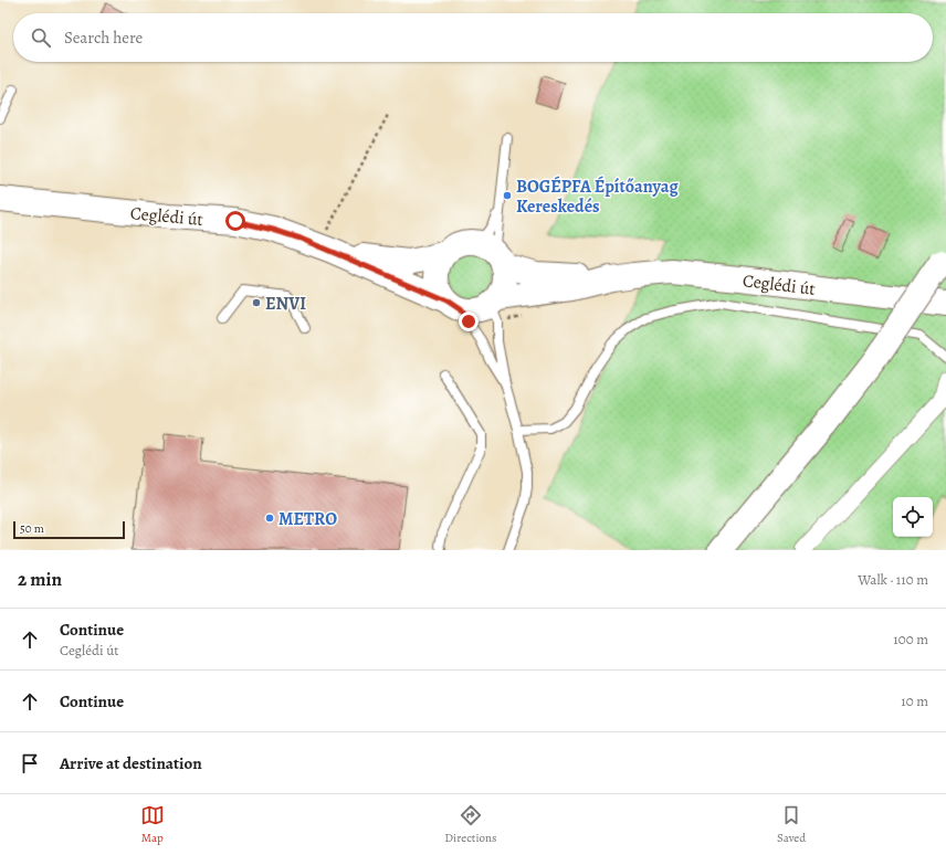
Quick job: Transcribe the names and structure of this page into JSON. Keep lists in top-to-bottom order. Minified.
{"streets":{"main road":["Ceglédi út"]},"places":["BOGÉPFA Építőanyag Kereskedés","ENVI","METRO"],"scale_bar":"50 m","page":{"search":"Search here","scale":"50 m","heading":["2 min","Walk · 110 m"],"list":[["Continue","Ceglédi út","100 m"],["Continue","10 m"],"Arrive at destination"],"nav":["Map","Directions","Saved"]}}
